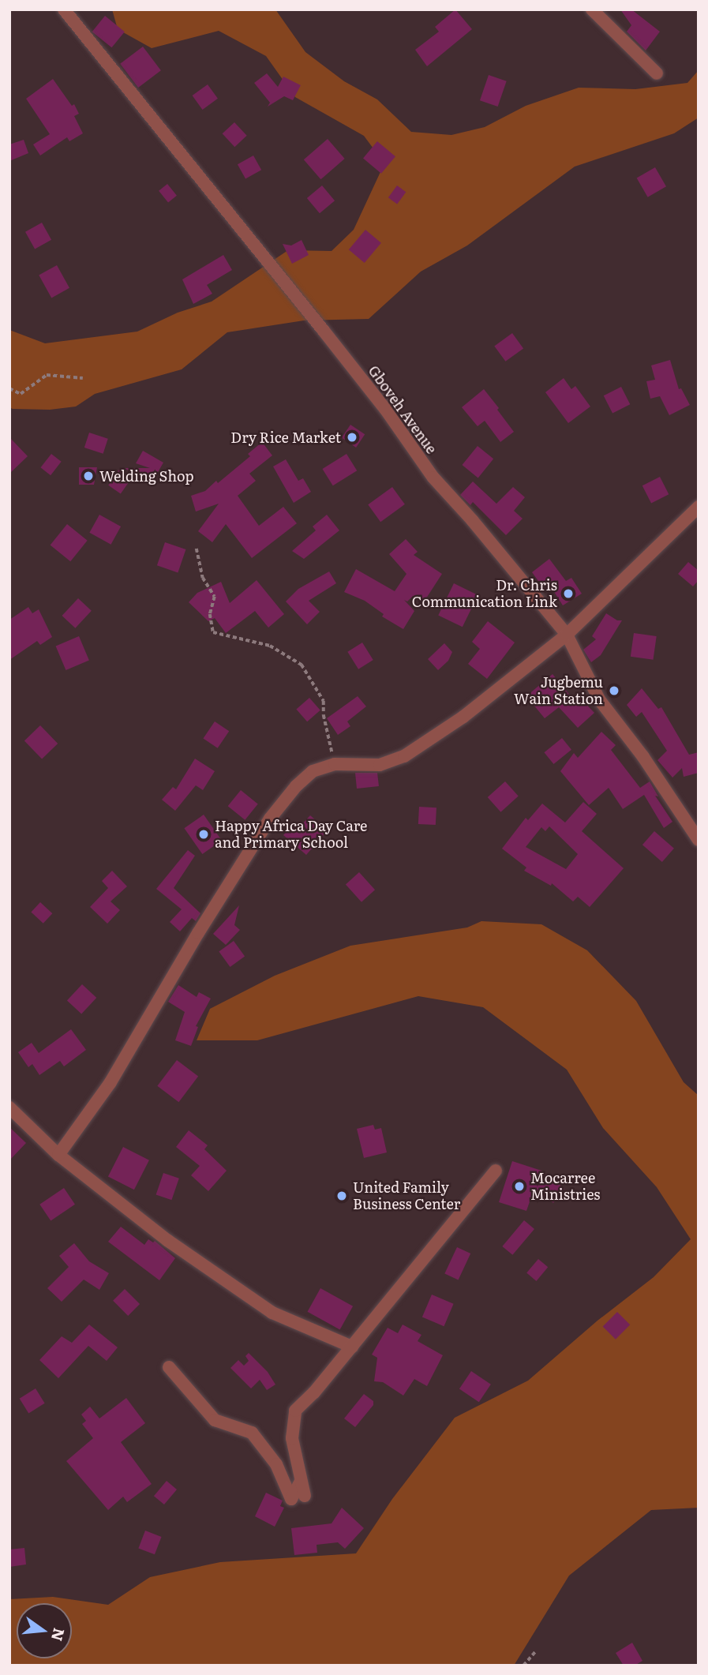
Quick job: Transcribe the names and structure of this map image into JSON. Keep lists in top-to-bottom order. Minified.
{"streets":{"street":["Gboveh Avenue"]},"places":["Dry Rice Market","Welding Shop","Dr. Chris Communication Link","Jugbemu Wain Station","Happy Africa Day Care and Primary School","Mocarree Ministries","United Family Business Center"],"north":"right"}
